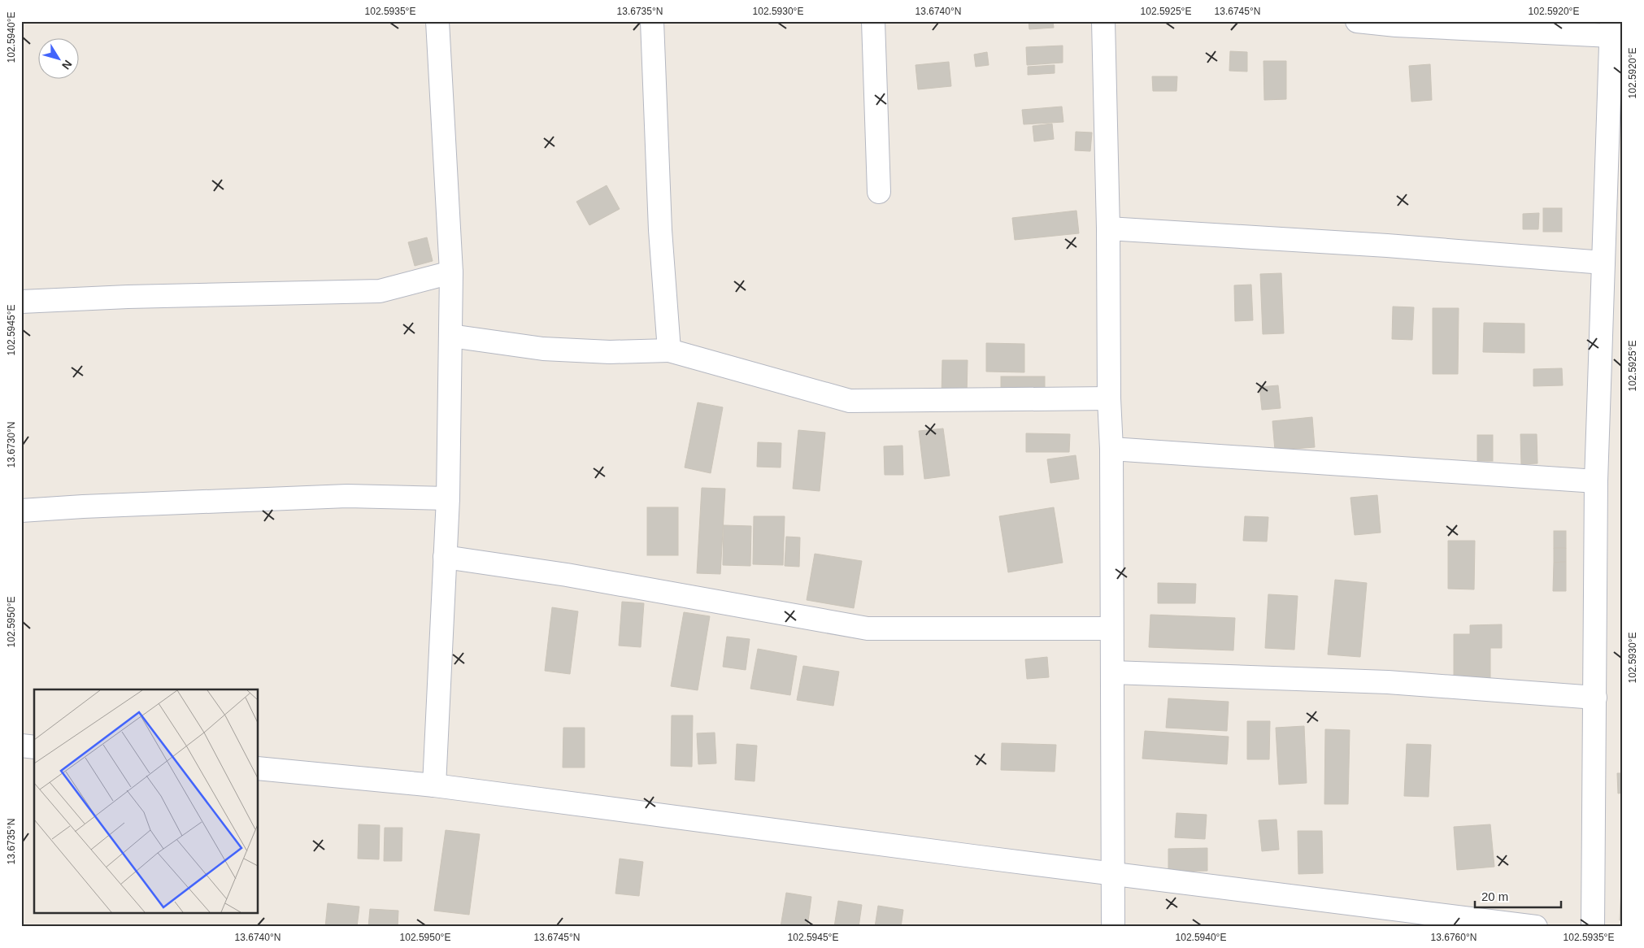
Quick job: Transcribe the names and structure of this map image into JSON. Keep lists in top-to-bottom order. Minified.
{"scale_bar":"20 m","north":"bottom right","coordinates":["102.5935°E","13.6735°N","102.5930°E","13.6740°N","102.5925°E","13.6745°N","102.5920°E","102.5940°E","102.5945°E","13.6730°N","102.5950°E","13.6760°N"]}
